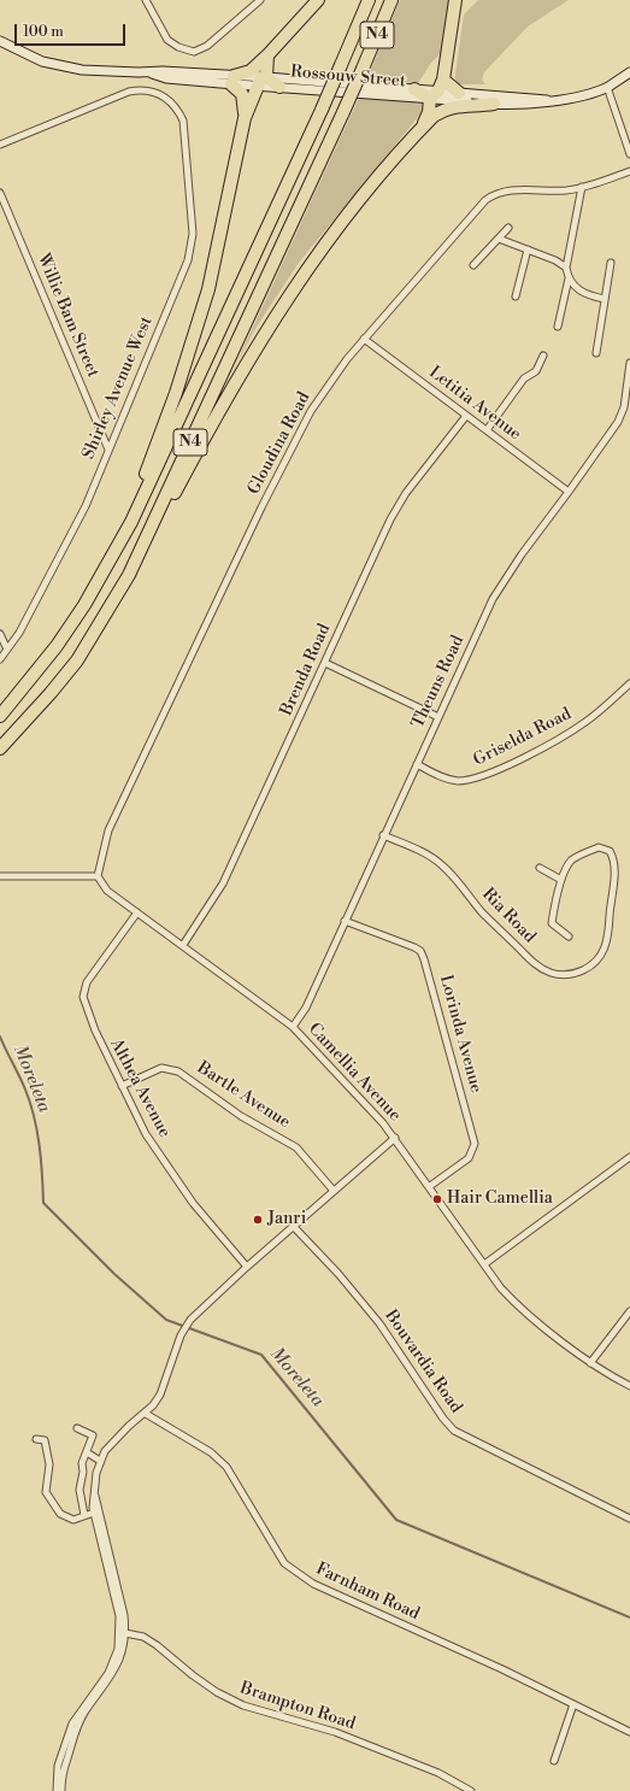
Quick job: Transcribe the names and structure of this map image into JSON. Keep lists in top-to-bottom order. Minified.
{"streets":{"highway":["N4"],"main road":["Rossouw Street"],"street":["Willie Bam Street","Shirley Avenue West","Letitia Avenue","Gloudina Road","Brenda Road","Theuns Road","Griselda Road","Ria Road","Lorinda Avenue","Camellia Avenue","Althea Avenue","Bartle Avenue","Bouvardia Road","Farnham Road","Brampton Road"]},"crossings":[["Willie Bam Street","Shirley Avenue West"],["Letitia Avenue","Gloudina Road"],["Letitia Avenue","Brenda Road"],["Letitia Avenue","Theuns Road"],["Gloudina Road","Camellia Avenue"],["Brenda Road","Camellia Avenue"],["Theuns Road","Griselda Road"],["Theuns Road","Ria Road"],["Theuns Road","Lorinda Avenue"],["Theuns Road","Camellia Avenue"],["Lorinda Avenue","Camellia Avenue"],["Camellia Avenue","Althea Avenue"],["Althea Avenue","Bartle Avenue"]],"water":["Moreleta"],"places":["Hair Camellia","Janri"],"scale_bar":"100 m"}
